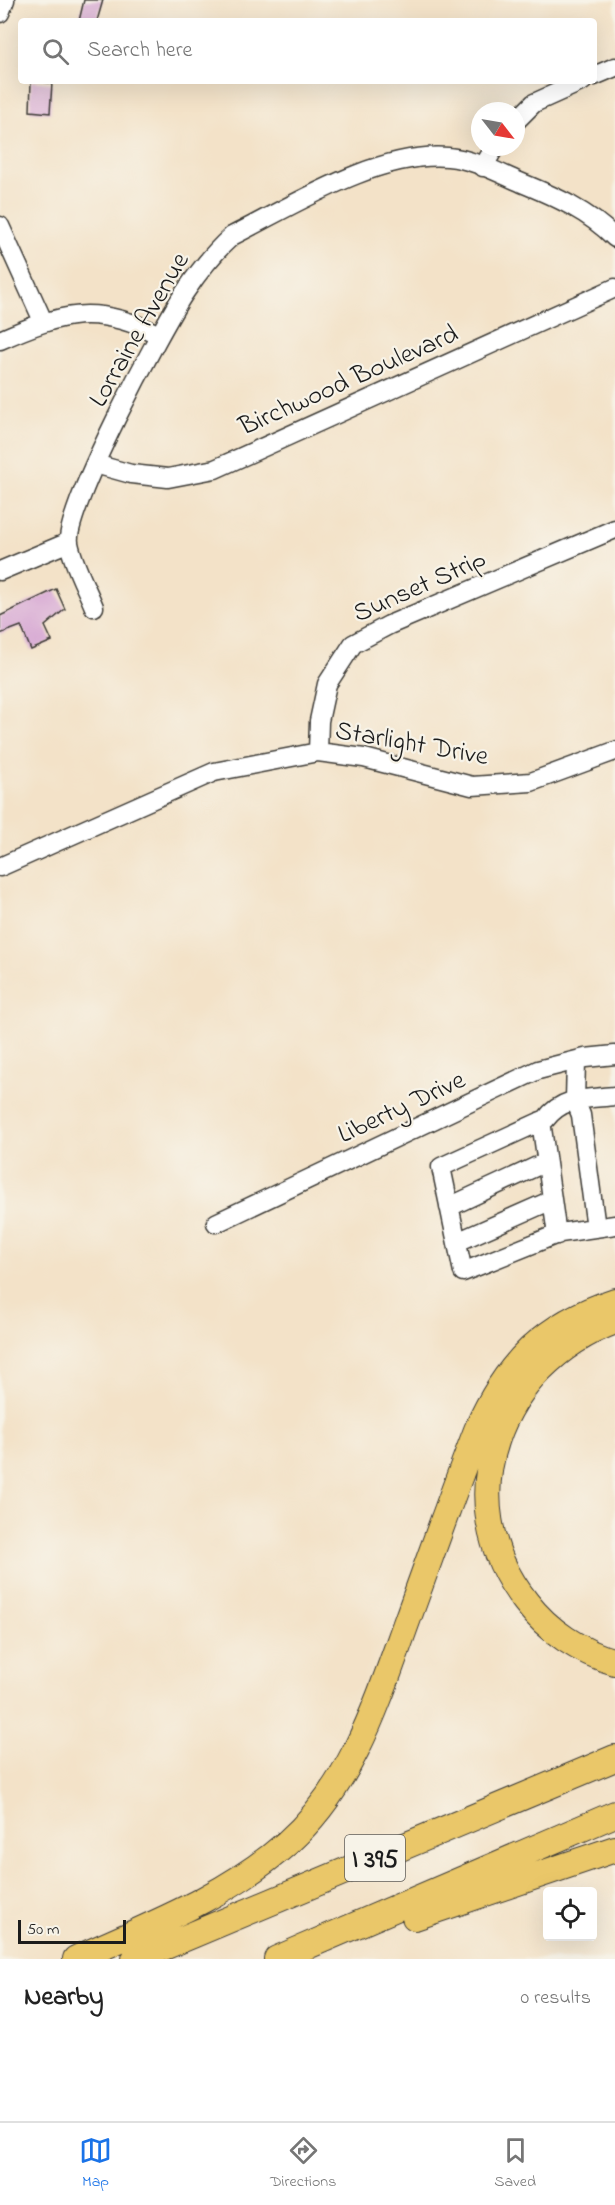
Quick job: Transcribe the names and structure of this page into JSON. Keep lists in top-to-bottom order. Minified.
{"streets":{"highway":["I 395"],"street":["Lorraine Avenue","Birchwood Boulevard","Sunset Strip","Starlight Drive","Liberty Drive"]},"crossings":[["Lorraine Avenue","Birchwood Boulevard"],["Sunset Strip","Starlight Drive"]],"scale_bar":"50 m","north":"bottom right","page":{"search":"Search here","scale":"50 m","heading":["Nearby","0 results"],"nav":["Map","Directions","Saved"]}}
